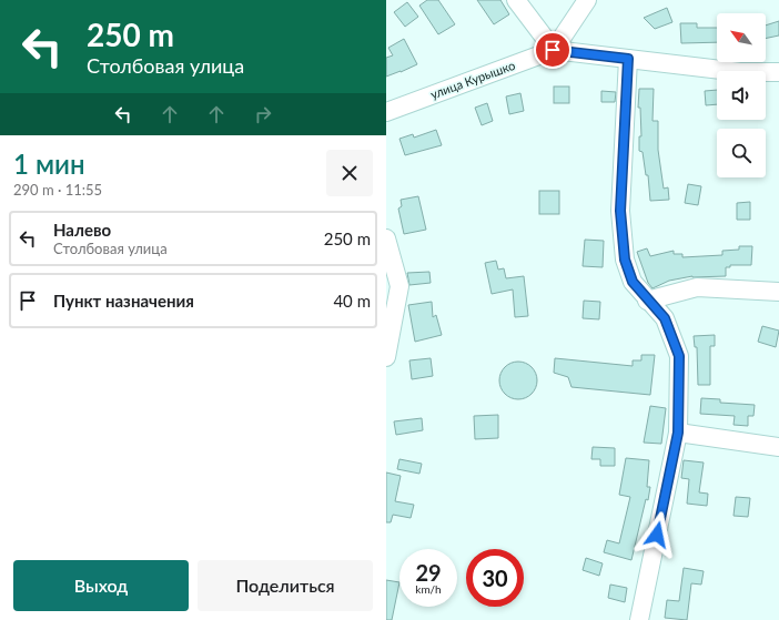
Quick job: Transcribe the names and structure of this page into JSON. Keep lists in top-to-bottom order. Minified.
{"streets":{"street":["улица Курышко"]},"north":"top left","page":{"turn":["250 m","Столбовая улица"],"heading":["1 мин","290 m · 11:55"],"list":[{"name":"Налево","note":"Столбовая улица","value":"250 m"},{"name":"Пункт назначения","value":"40 m"}],"speed":"29 km/h","limit":"30","buttons":["Выход","Поделиться"]}}
